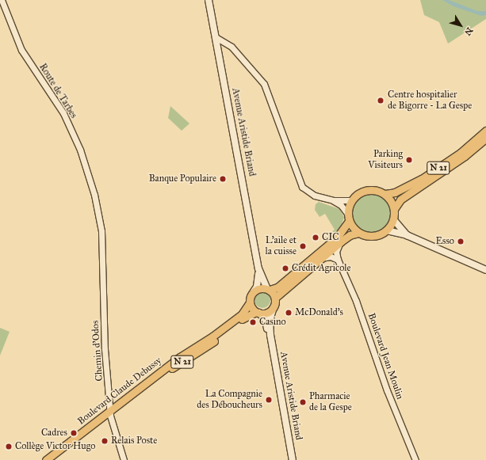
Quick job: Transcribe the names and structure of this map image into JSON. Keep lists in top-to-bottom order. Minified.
{"streets":{"main road":["Avenue Aristide Briand","N 21","Boulevard Claude Debussy"],"street":["Route de Tarbes","Chemin d'Odos","Boulevard Jean Moulin"]},"crossings":[["Route de Tarbes","Chemin d'Odos"],["Avenue Aristide Briand","Boulevard Claude Debussy"],["Chemin d'Odos","Boulevard Claude Debussy"]],"places":["Centre hospitalier de Bigorre - La Gespe","Parking Visiteurs","Banque Populaire","CIC","Esso","L'aile et la cuisse","Crédit Agricole","McDonald's","Casino","La Compagnie des Déboucheurs","Pharmacie de la Gespe","Cadres","Relais Poste","Collège Victor Hugo"],"north":"bottom right"}
